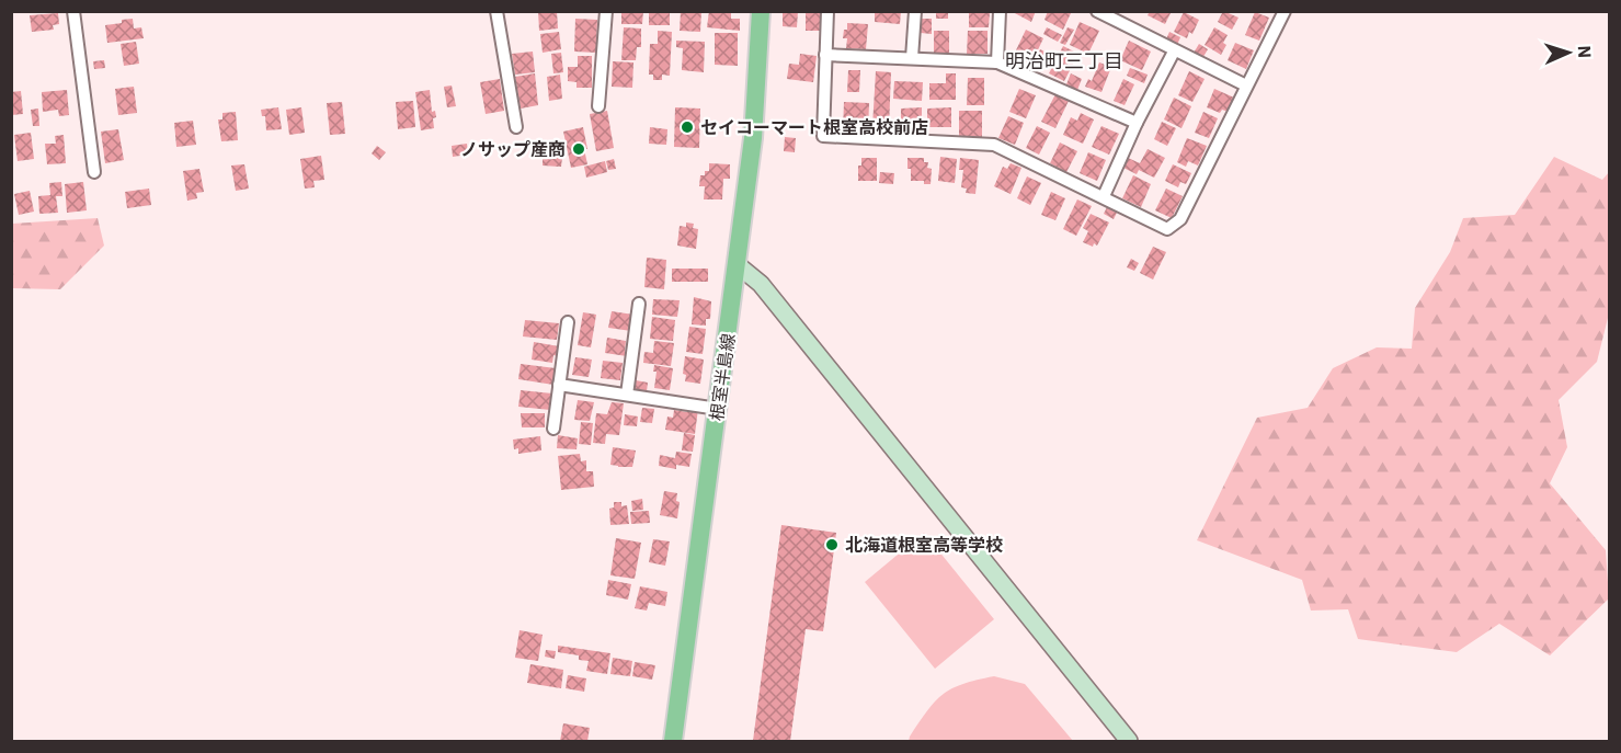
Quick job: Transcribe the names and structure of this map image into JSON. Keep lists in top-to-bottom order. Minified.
{"streets":{"main road":["根室半島線"]},"districts":["明治町三丁目"],"places":["セイコーマート根室高校前店","ノサップ産商","北海道根室高等学校"],"north":"right"}
